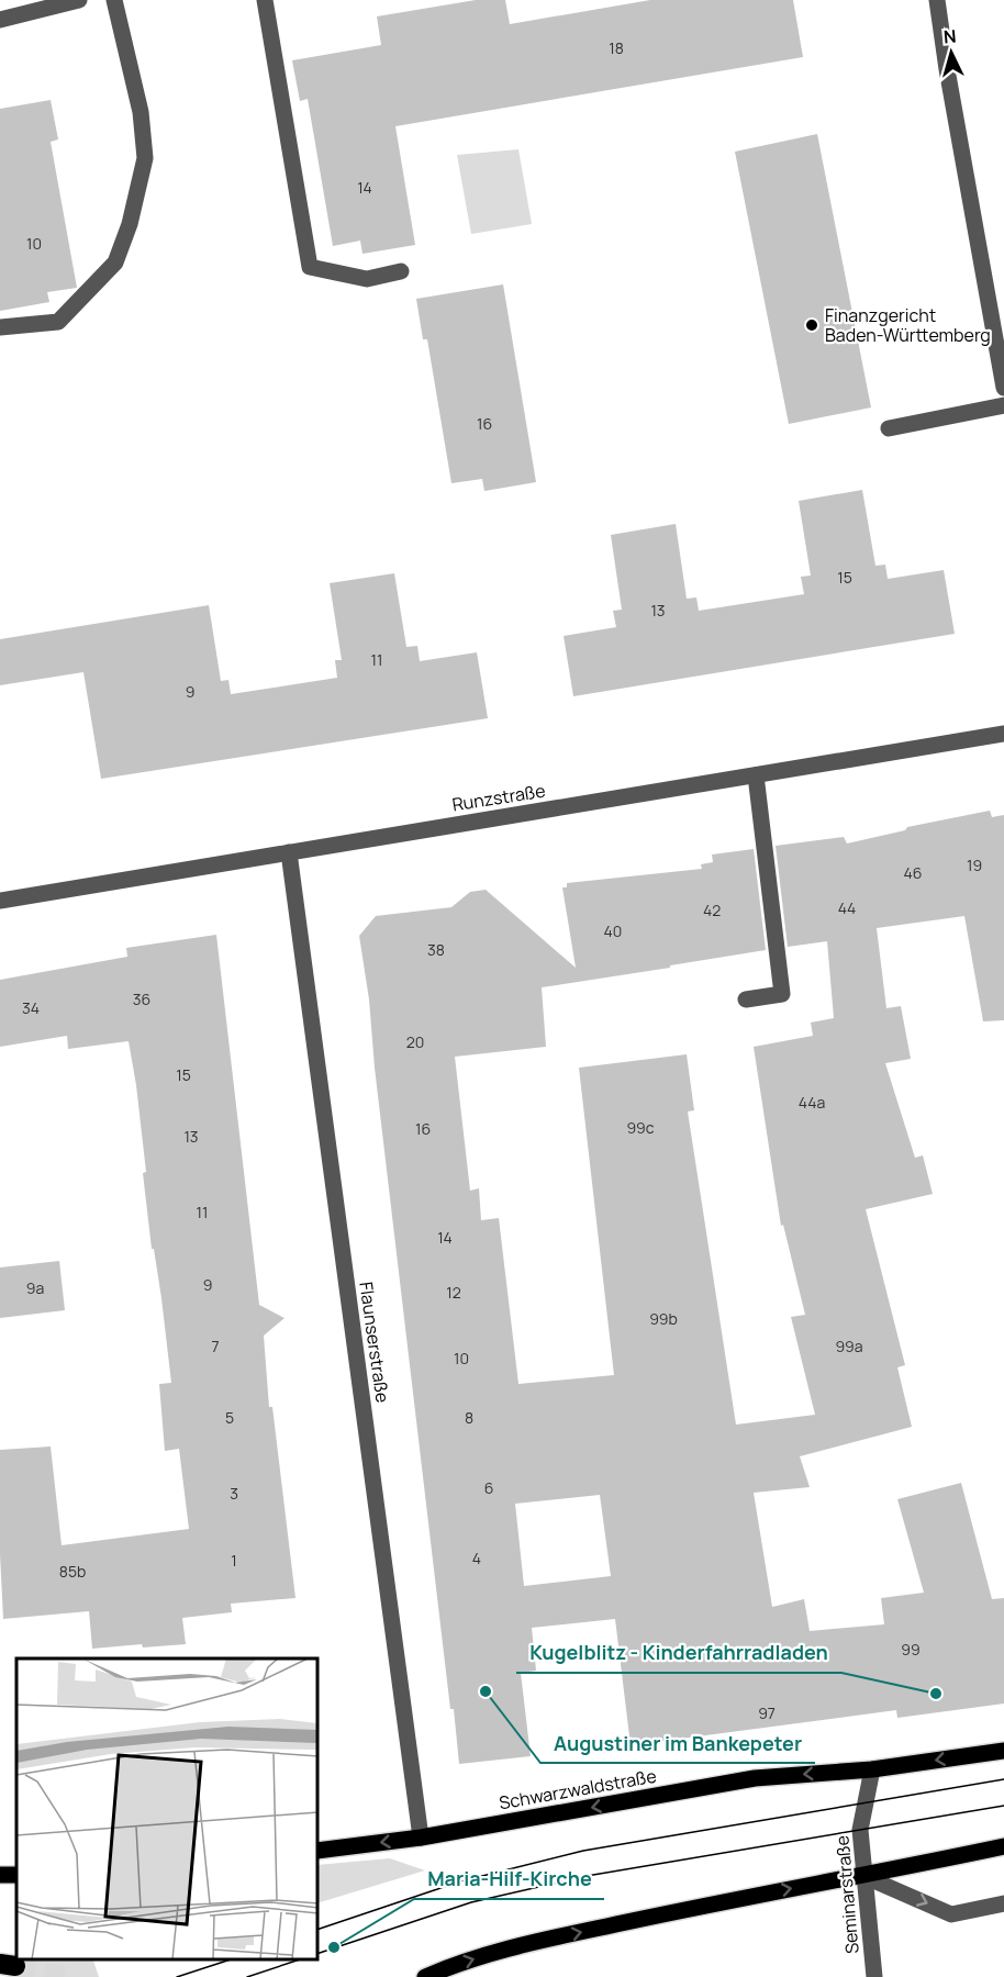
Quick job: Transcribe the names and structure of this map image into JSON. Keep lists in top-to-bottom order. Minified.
{"streets":{"main road":["Schwarzwaldstraße"],"street":["Runzstraße","Flaunserstraße","Seminarstraße"]},"crossings":[["Runzstraße","Flaunserstraße"],["Flaunserstraße","Schwarzwaldstraße"],["Schwarzwaldstraße","Seminarstraße"]],"places":["Finanzgericht Baden-Württemberg","Augustiner im Bankepeter","Kugelblitz - Kinderfahrradladen","Maria-Hilf-Kirche"],"house_numbers":["18","14","10","16","15","13","11","9","19","46","44","42","40","38","36","34","20","15","44a","99c","16","13","11","14","9","9a","12","99b","7","99a","10","5","8","6","3","4","1","85b","99","97"],"north":"top"}
